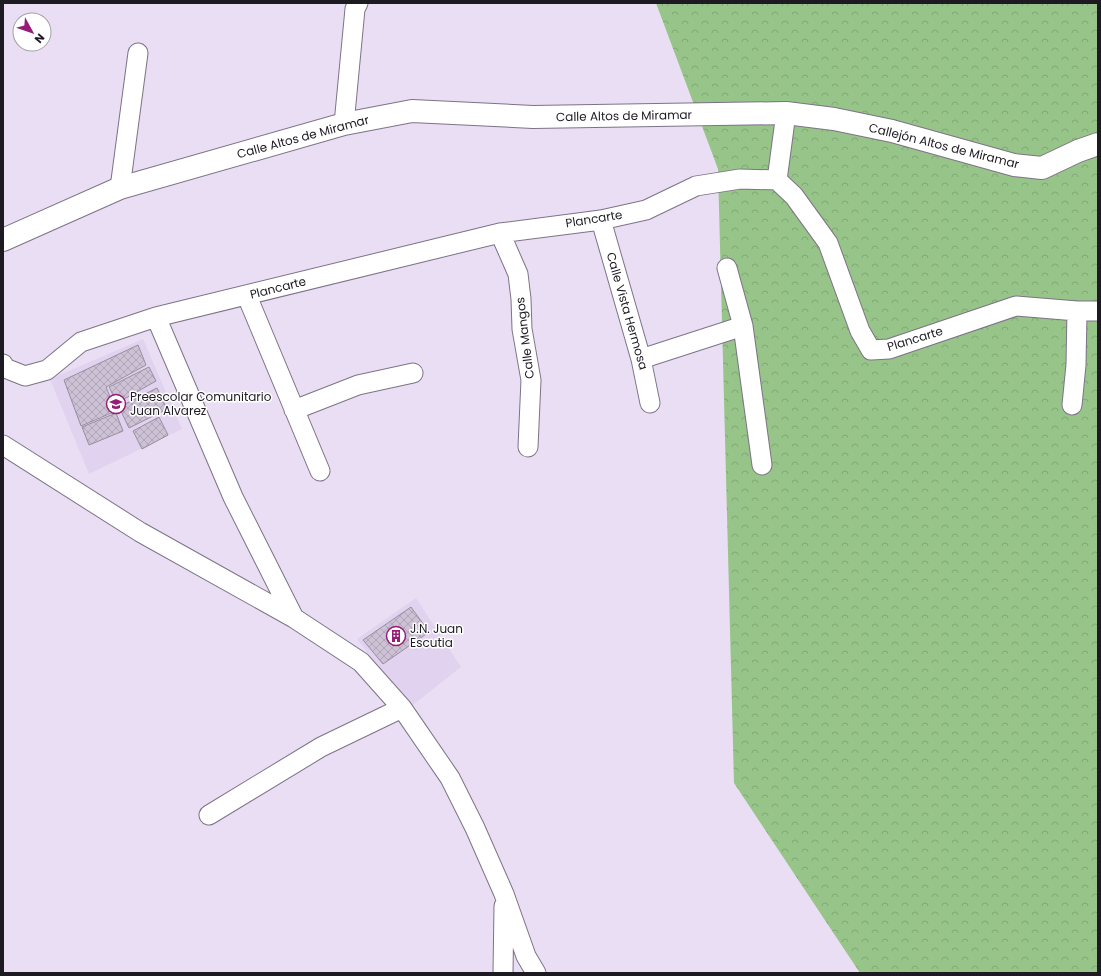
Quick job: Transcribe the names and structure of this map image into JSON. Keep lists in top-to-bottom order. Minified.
{"streets":{"street":["Calle Altos de Miramar","Callejón Altos de Miramar","Plancarte","Calle Vista Hermosa","Calle Mangos"]},"crossings":[["Calle Altos de Miramar","Callejón Altos de Miramar"],["Plancarte","Calle Vista Hermosa"],["Plancarte","Calle Mangos"]],"places":{"school or university":["Preescolar Comunitario Juan Alvarez"],"building":["J.N. Juan Escutia"]},"north":"bottom right"}
